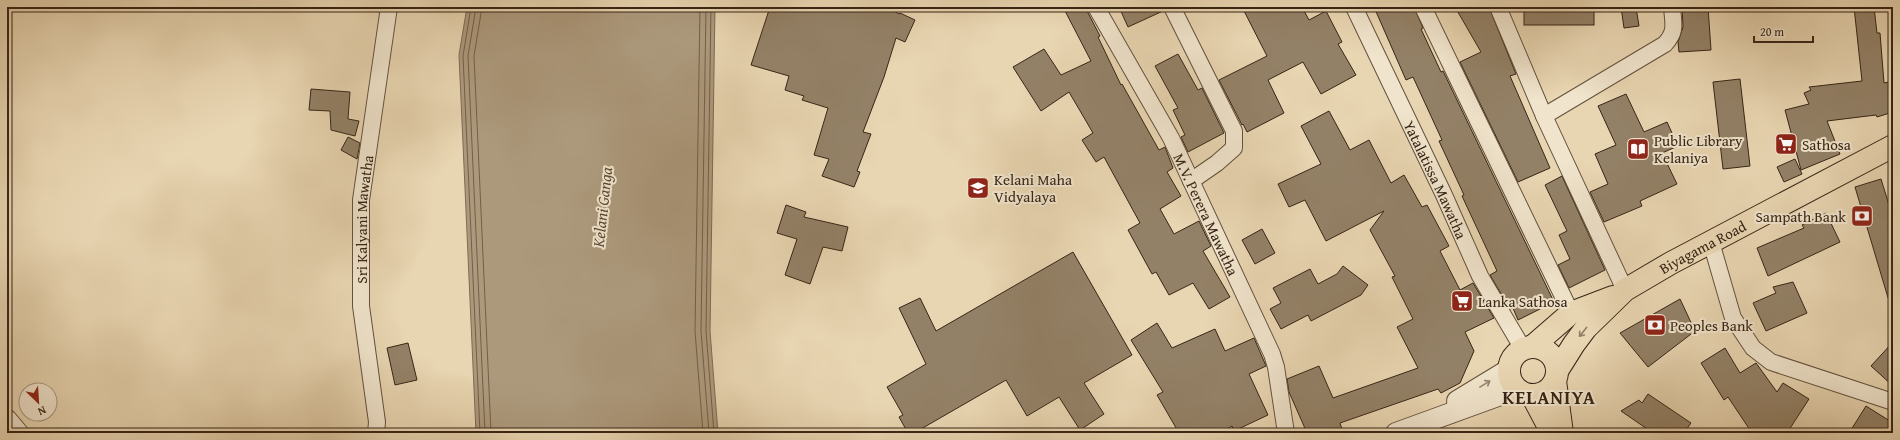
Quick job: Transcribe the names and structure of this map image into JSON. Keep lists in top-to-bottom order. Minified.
{"streets":{"main road":["Biyagama Road"],"street":["Yatalatissa Mawatha","M.V. Perera Mawatha","Sri Kalyani Mawatha"]},"crossings":[["Yatalatissa Mawatha","Biyagama Road"]],"districts":["KELANIYA"],"water":["Kelani Ganga"],"places":{"supermarket":["Sathosa","Lanka Sathosa"],"library":["Public Library Kelaniya"],"school or university":["Kelani Maha Vidyalaya"],"bank":["Sampath Bank","Peoples Bank"]},"scale_bar":"20 m","north":"bottom right"}
